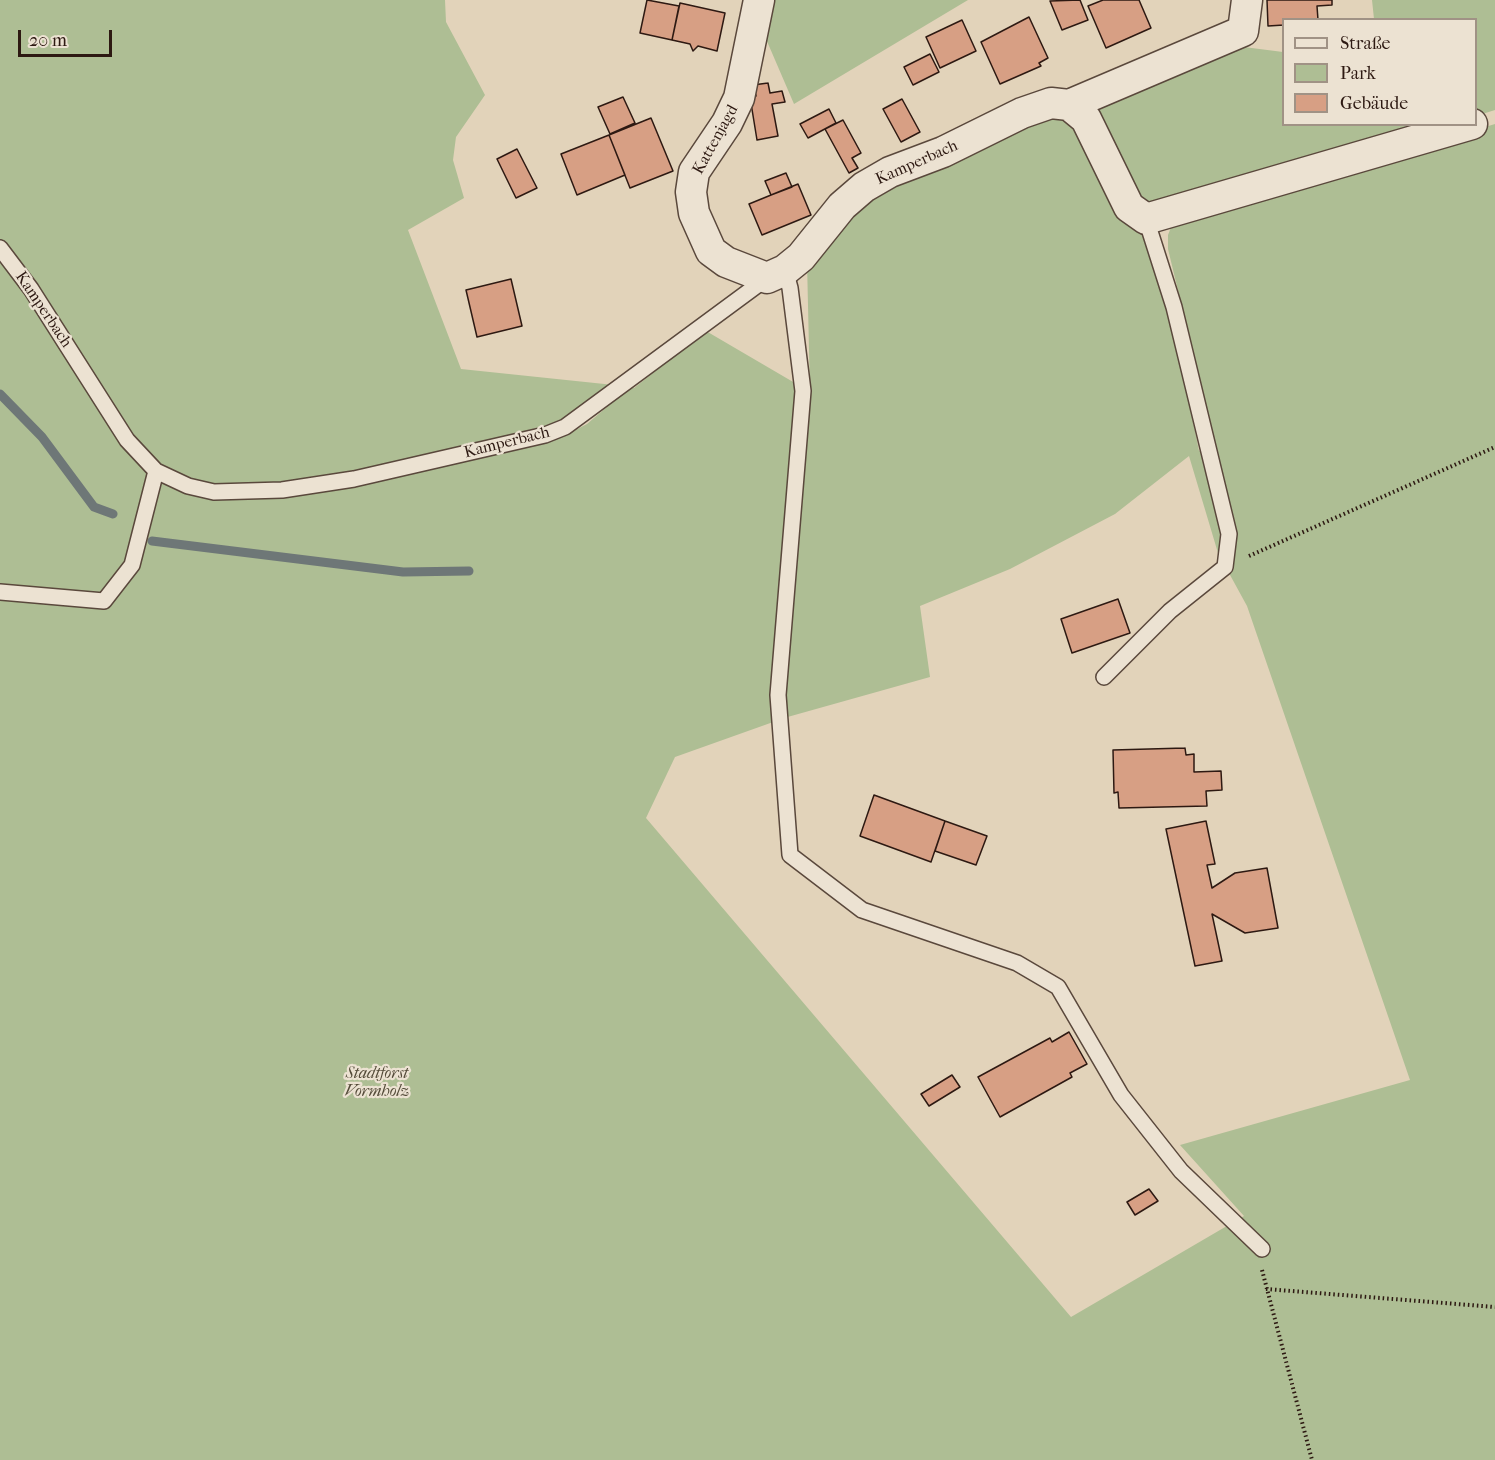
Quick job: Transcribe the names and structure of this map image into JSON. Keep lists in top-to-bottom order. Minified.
{"streets":{"street":["Kattenjagd","Kamperbach"]},"crossings":[["Kattenjagd","Kamperbach"]],"parks":["Stadtforst Vormholz"],"legend":["Straße","Park","Gebäude"],"scale_bar":"20 m"}
